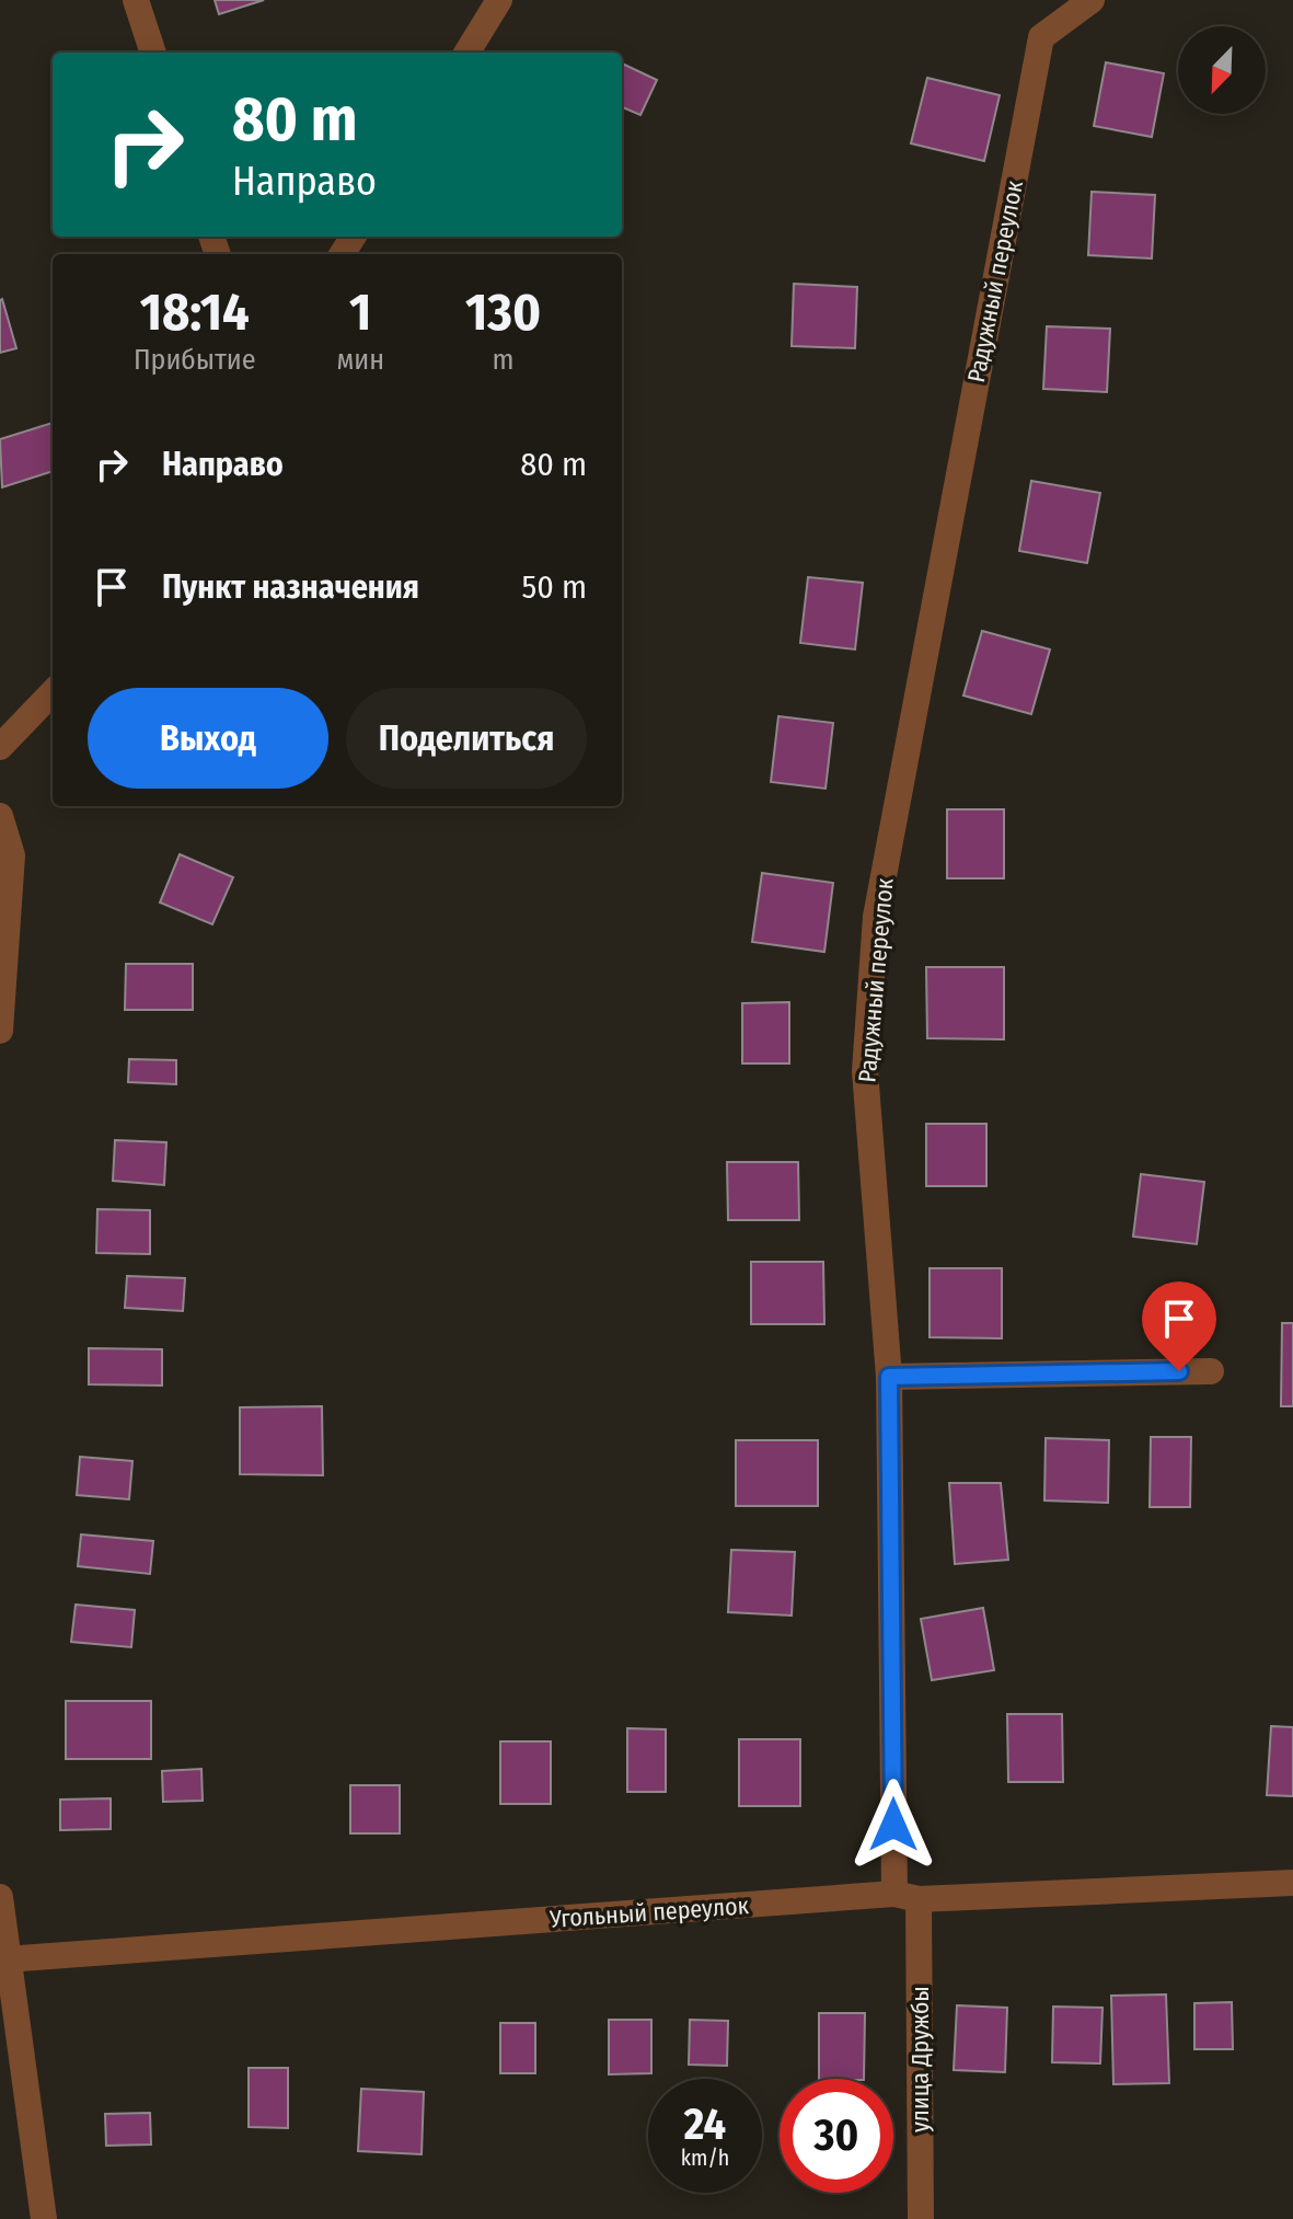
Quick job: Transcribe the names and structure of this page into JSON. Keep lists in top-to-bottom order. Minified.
{"streets":{"street":["Радужный переулок","Угольный переулок","улица Дружбы"]},"crossings":[["Радужный переулок","Угольный переулок"],["Радужный переулок","улица Дружбы"],["Угольный переулок","улица Дружбы"]],"north":"bottom left","page":{"turn":["80 m","Направо"],"eta":["18:14","Прибытие","1","мин","130","m"],"list":[{"name":"Направо","value":"80 m"},{"name":"Пункт назначения","value":"50 m"}],"buttons":["Выход","Поделиться"],"speed":"24 km/h","limit":"30"}}
